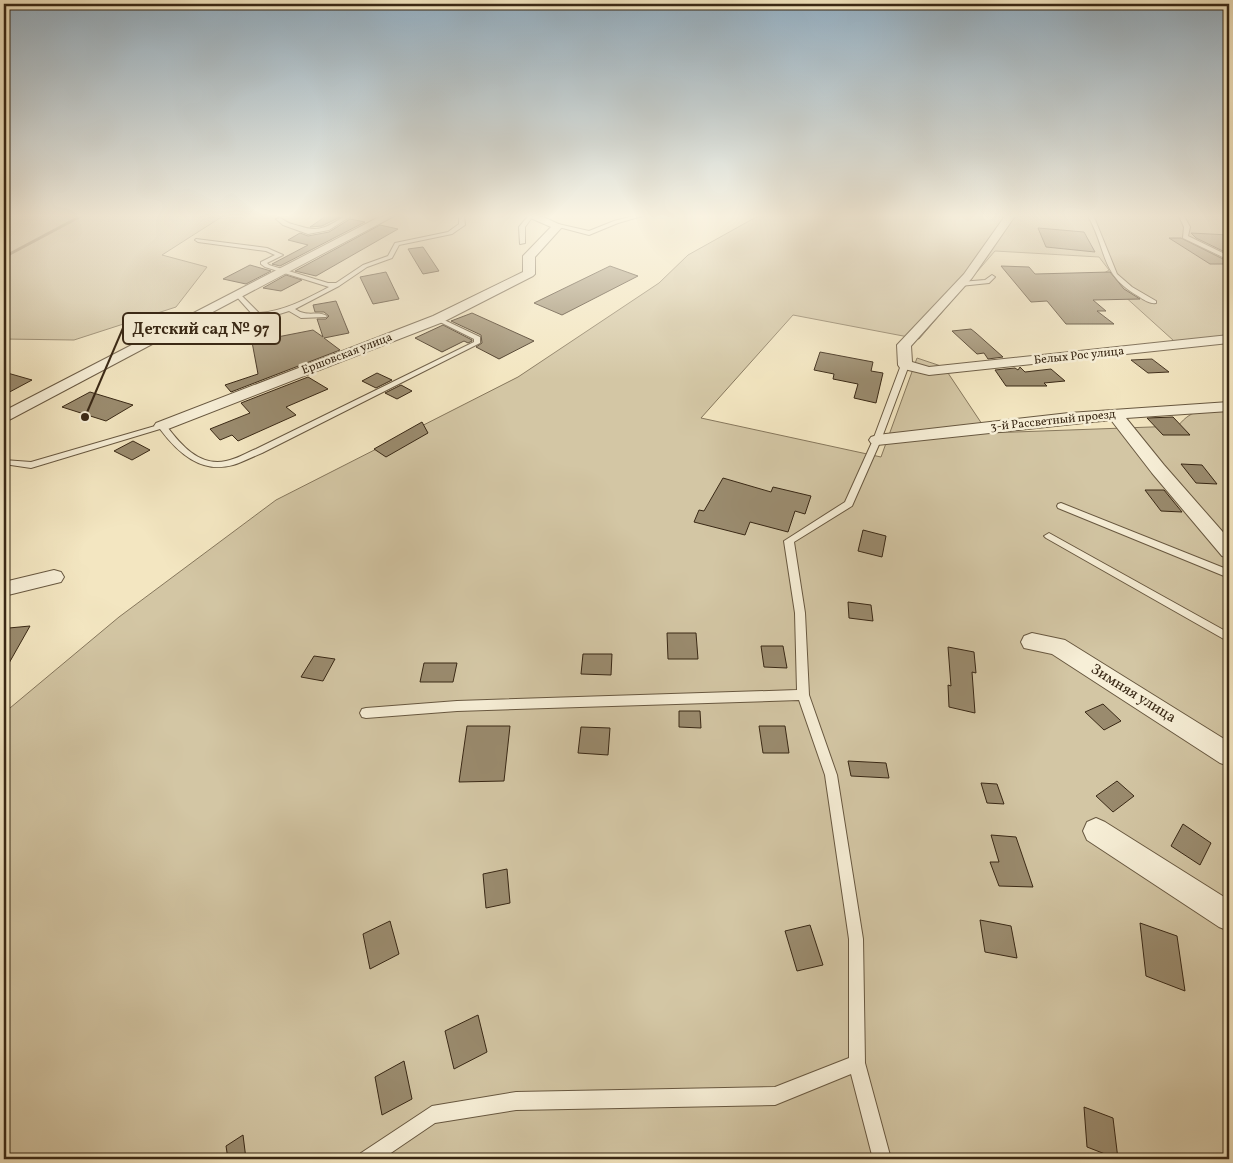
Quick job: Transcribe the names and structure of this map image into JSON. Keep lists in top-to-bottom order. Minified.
{"streets":{"street":["Ершовская улица","Белых Рос улица","3-й Рассветный проезд","Зимняя улица"]},"places":["Детский сад № 97"]}
